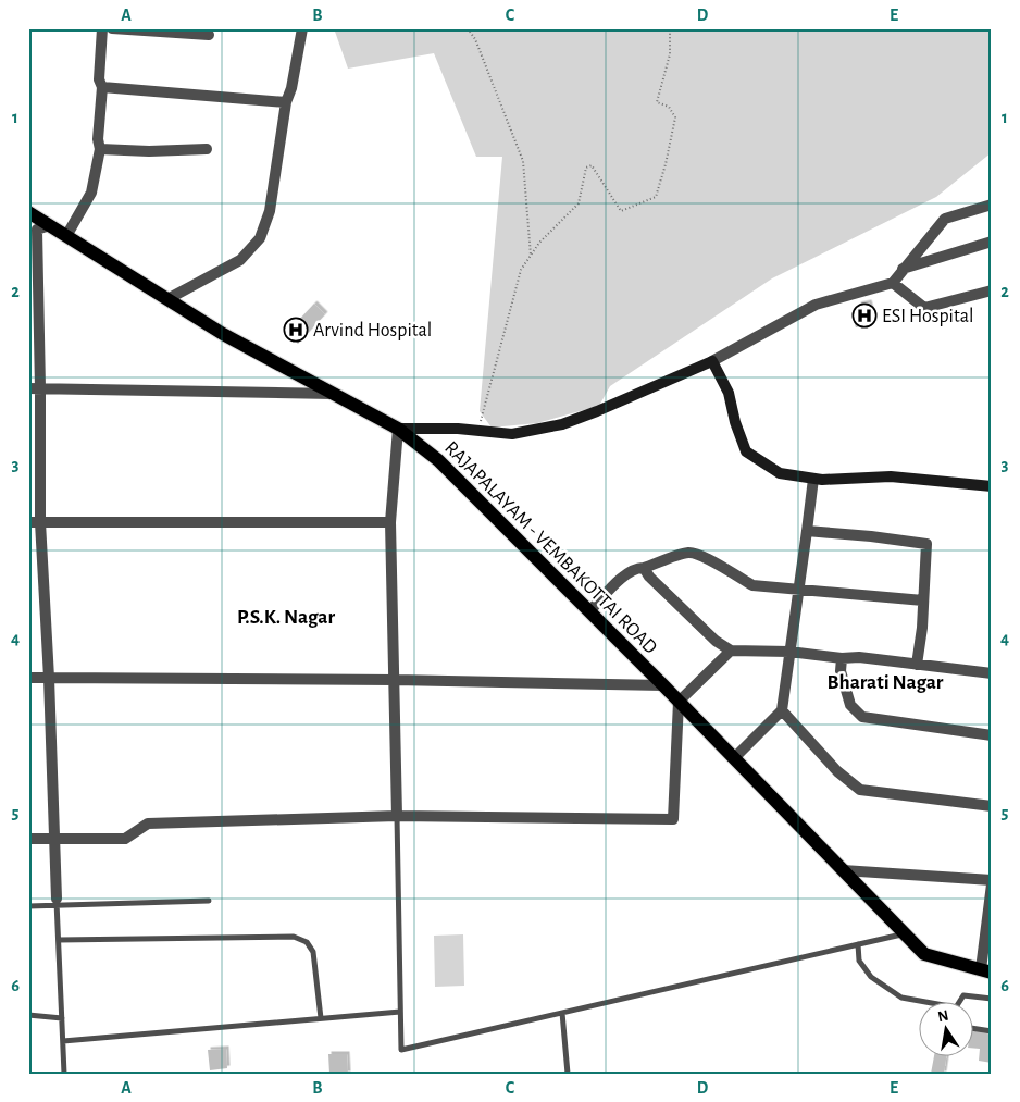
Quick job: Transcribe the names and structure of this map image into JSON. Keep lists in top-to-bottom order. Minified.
{"streets":{"main road":["RAJAPALAYAM - VEMBAKOTTAI ROAD"]},"districts":["P.S.K. Nagar","Bharati Nagar"],"places":{"hospital":["ESI Hospital","Arvind Hospital"]},"north":"top","grid":{"columns":["A","B","C","D","E"],"rows":["1","2","3","4","5","6"]}}
